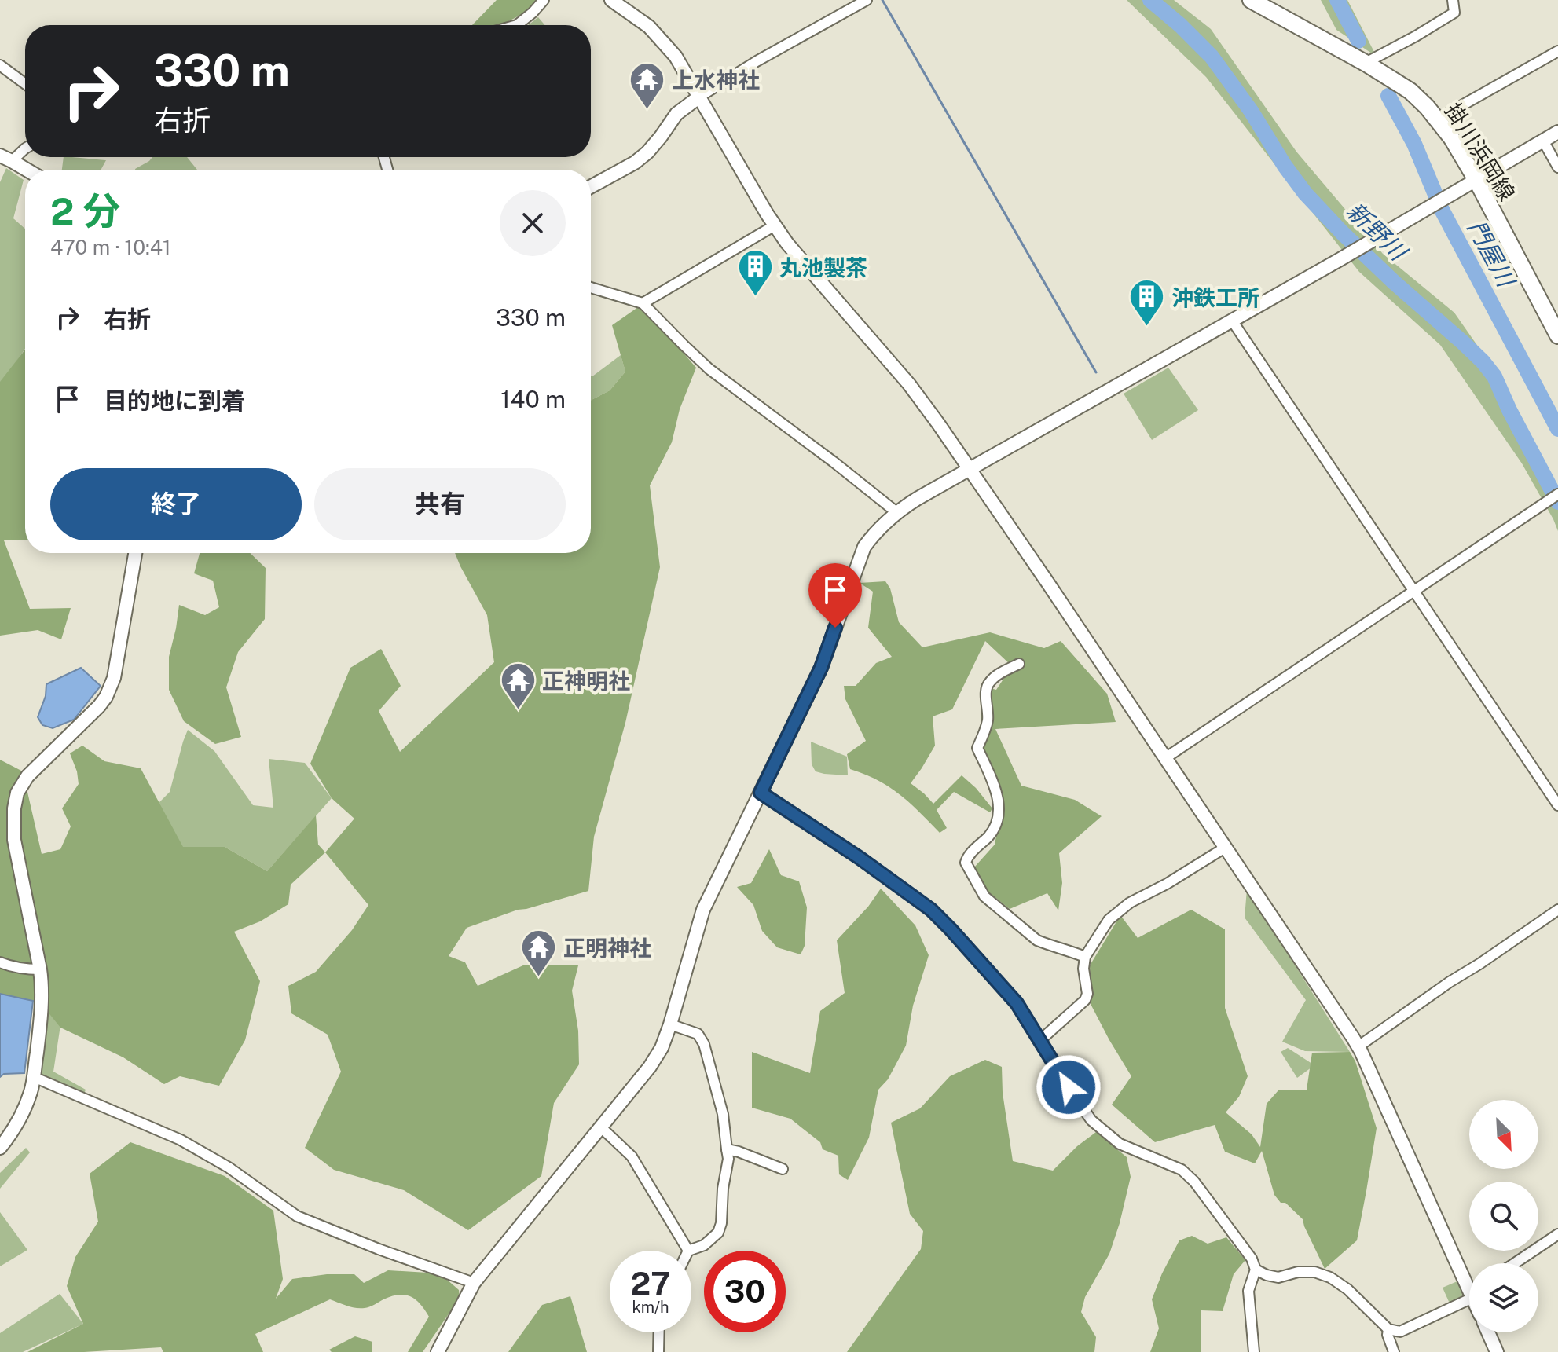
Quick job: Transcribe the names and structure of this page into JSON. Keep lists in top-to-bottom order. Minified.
{"streets":{"main road":["掛川浜岡線"]},"water":["新野川","門屋川"],"places":{"temple":["上水神社","正神明社","正明神社"],"building":["丸池製茶","沖鉄工所"]},"north":"bottom right","page":{"turn":["330 m","右折"],"heading":["2 分","470 m · 10:41"],"list":[{"name":"右折","value":"330 m"},{"name":"目的地に到着","value":"140 m"}],"buttons":["終了","共有"],"speed":"27 km/h","limit":"30"}}
